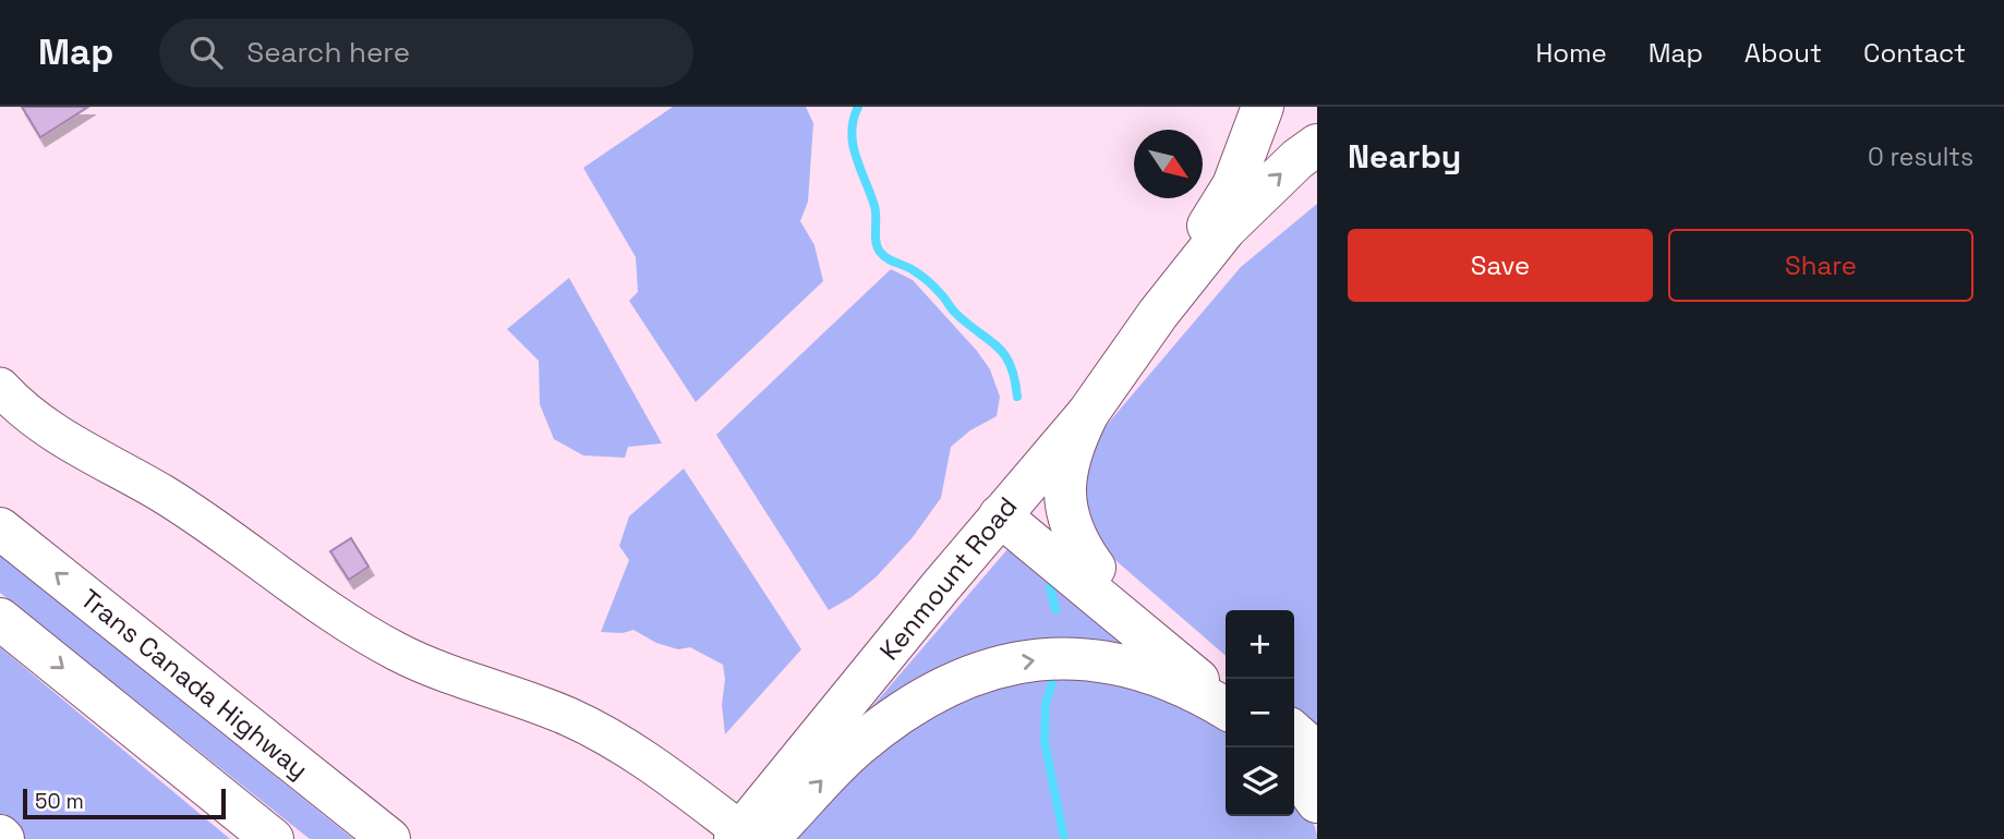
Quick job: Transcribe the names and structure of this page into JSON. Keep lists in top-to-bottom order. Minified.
{"streets":{"main road":["Kenmount Road","Trans Canada Highway"]},"scale_bar":"50 m","north":"bottom right","page":{"header":"Map","search":"Search here","nav":["Home","Map","About","Contact"],"heading":["Nearby","0 results"],"buttons":["Save","Share"],"map_buttons":["+","−"],"scale":"50 m"}}
